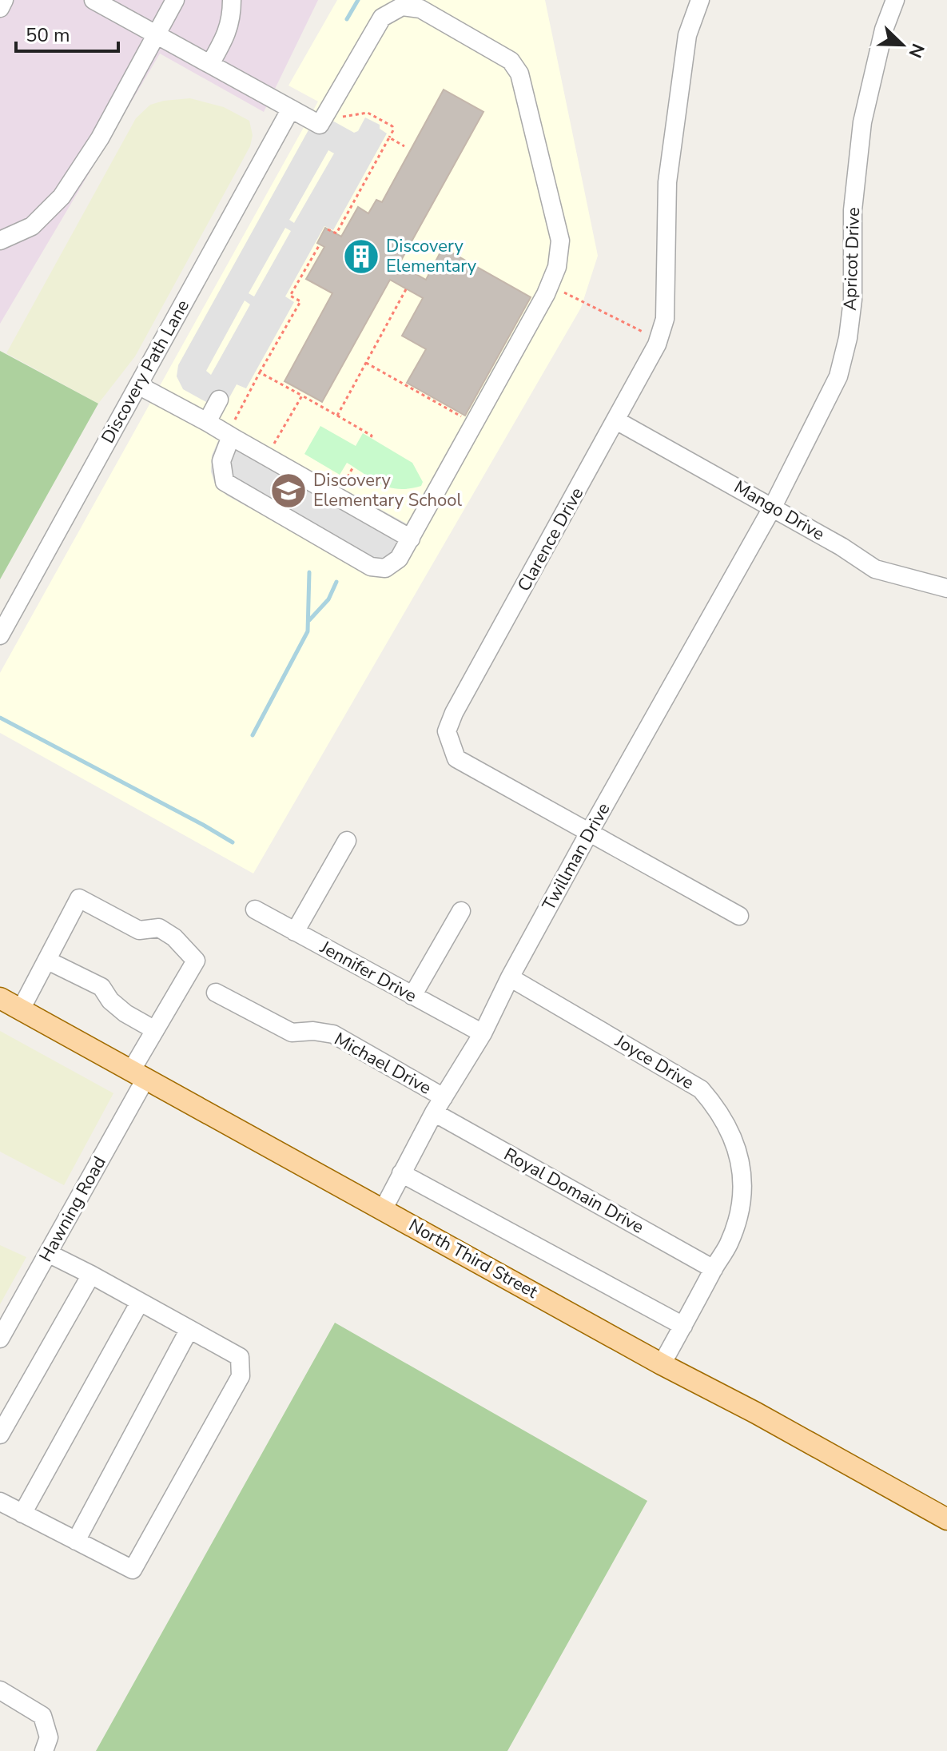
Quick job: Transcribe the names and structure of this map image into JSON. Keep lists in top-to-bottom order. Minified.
{"streets":{"main road":["North Third Street"],"street":["Apricot Drive","Discovery Path Lane","Mango Drive","Clarence Drive","Twillman Drive","Jennifer Drive","Joyce Drive","Michael Drive","Royal Domain Drive","Hawning Road"]},"crossings":[["Apricot Drive","Mango Drive"],["Apricot Drive","Twillman Drive"],["Mango Drive","Clarence Drive"],["Mango Drive","Twillman Drive"],["Clarence Drive","Twillman Drive"],["Twillman Drive","Jennifer Drive"],["Twillman Drive","Joyce Drive"],["Twillman Drive","Michael Drive"],["Twillman Drive","Royal Domain Drive"],["Twillman Drive","North Third Street"],["Joyce Drive","Royal Domain Drive"],["Joyce Drive","North Third Street"],["Michael Drive","Royal Domain Drive"],["Hawning Road","North Third Street"]],"places":{"building":["Discovery Elementary"],"school or university":["Discovery Elementary School"]},"scale_bar":"50 m","north":"bottom right"}
